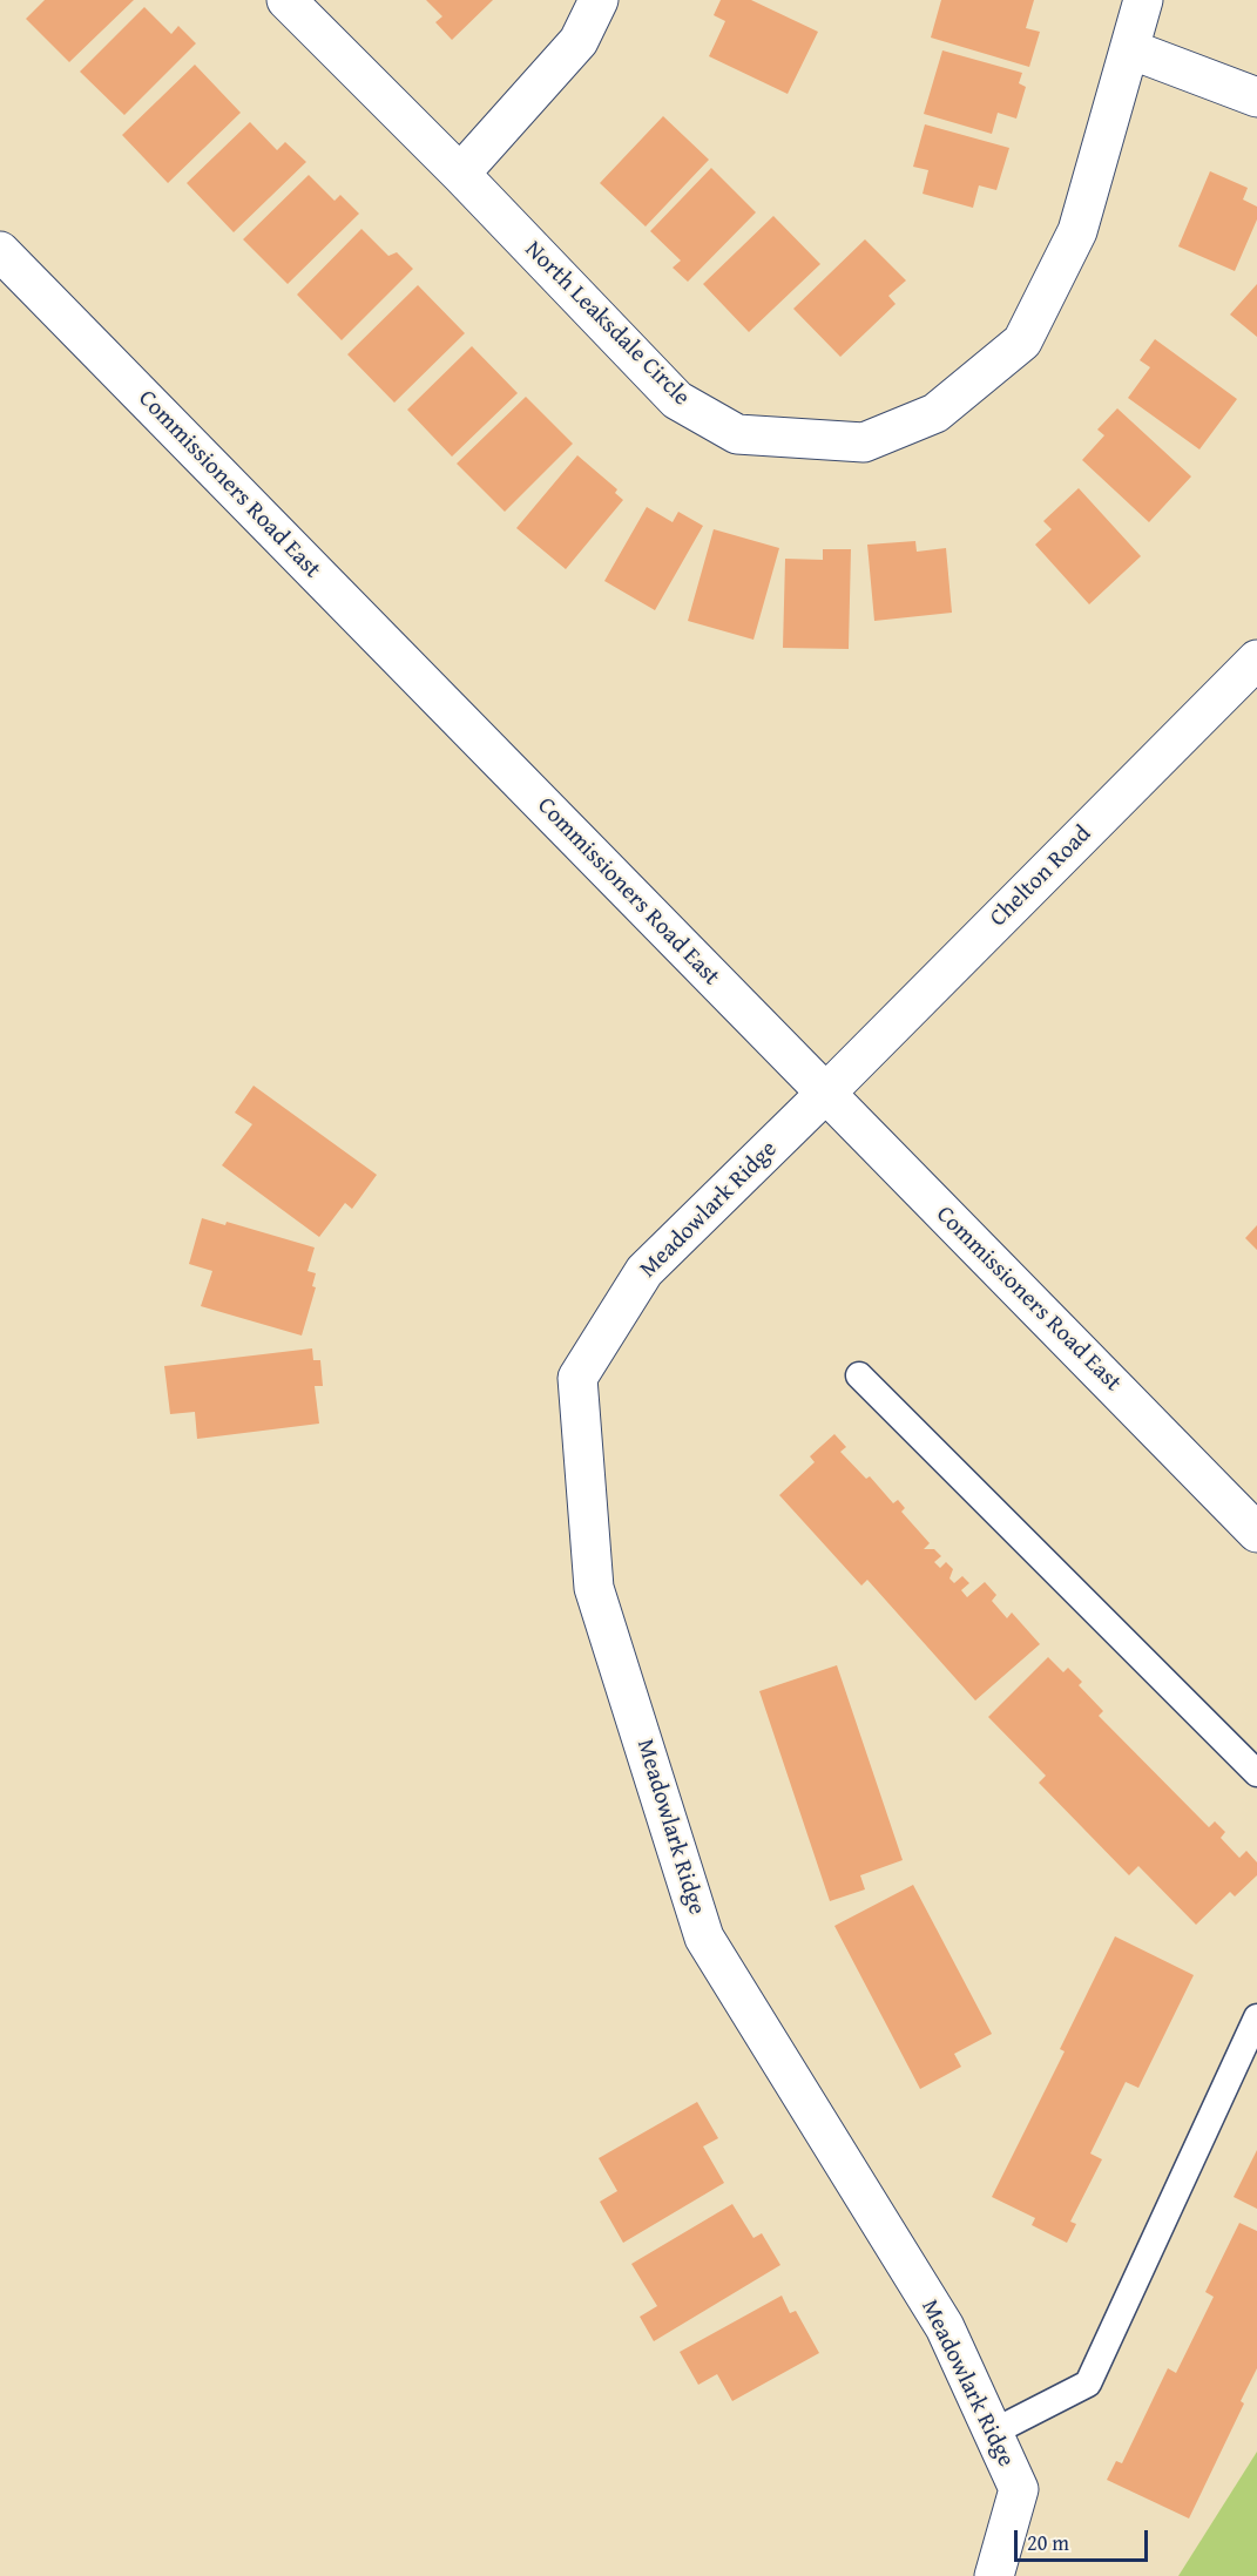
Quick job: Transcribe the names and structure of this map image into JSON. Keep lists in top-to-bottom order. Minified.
{"streets":{"street":["North Leaksdale Circle","Commissioners Road East","Chelton Road","Meadowlark Ridge"]},"crossings":[["Commissioners Road East","Chelton Road"],["Commissioners Road East","Meadowlark Ridge"],["Chelton Road","Meadowlark Ridge"]],"scale_bar":"20 m"}
